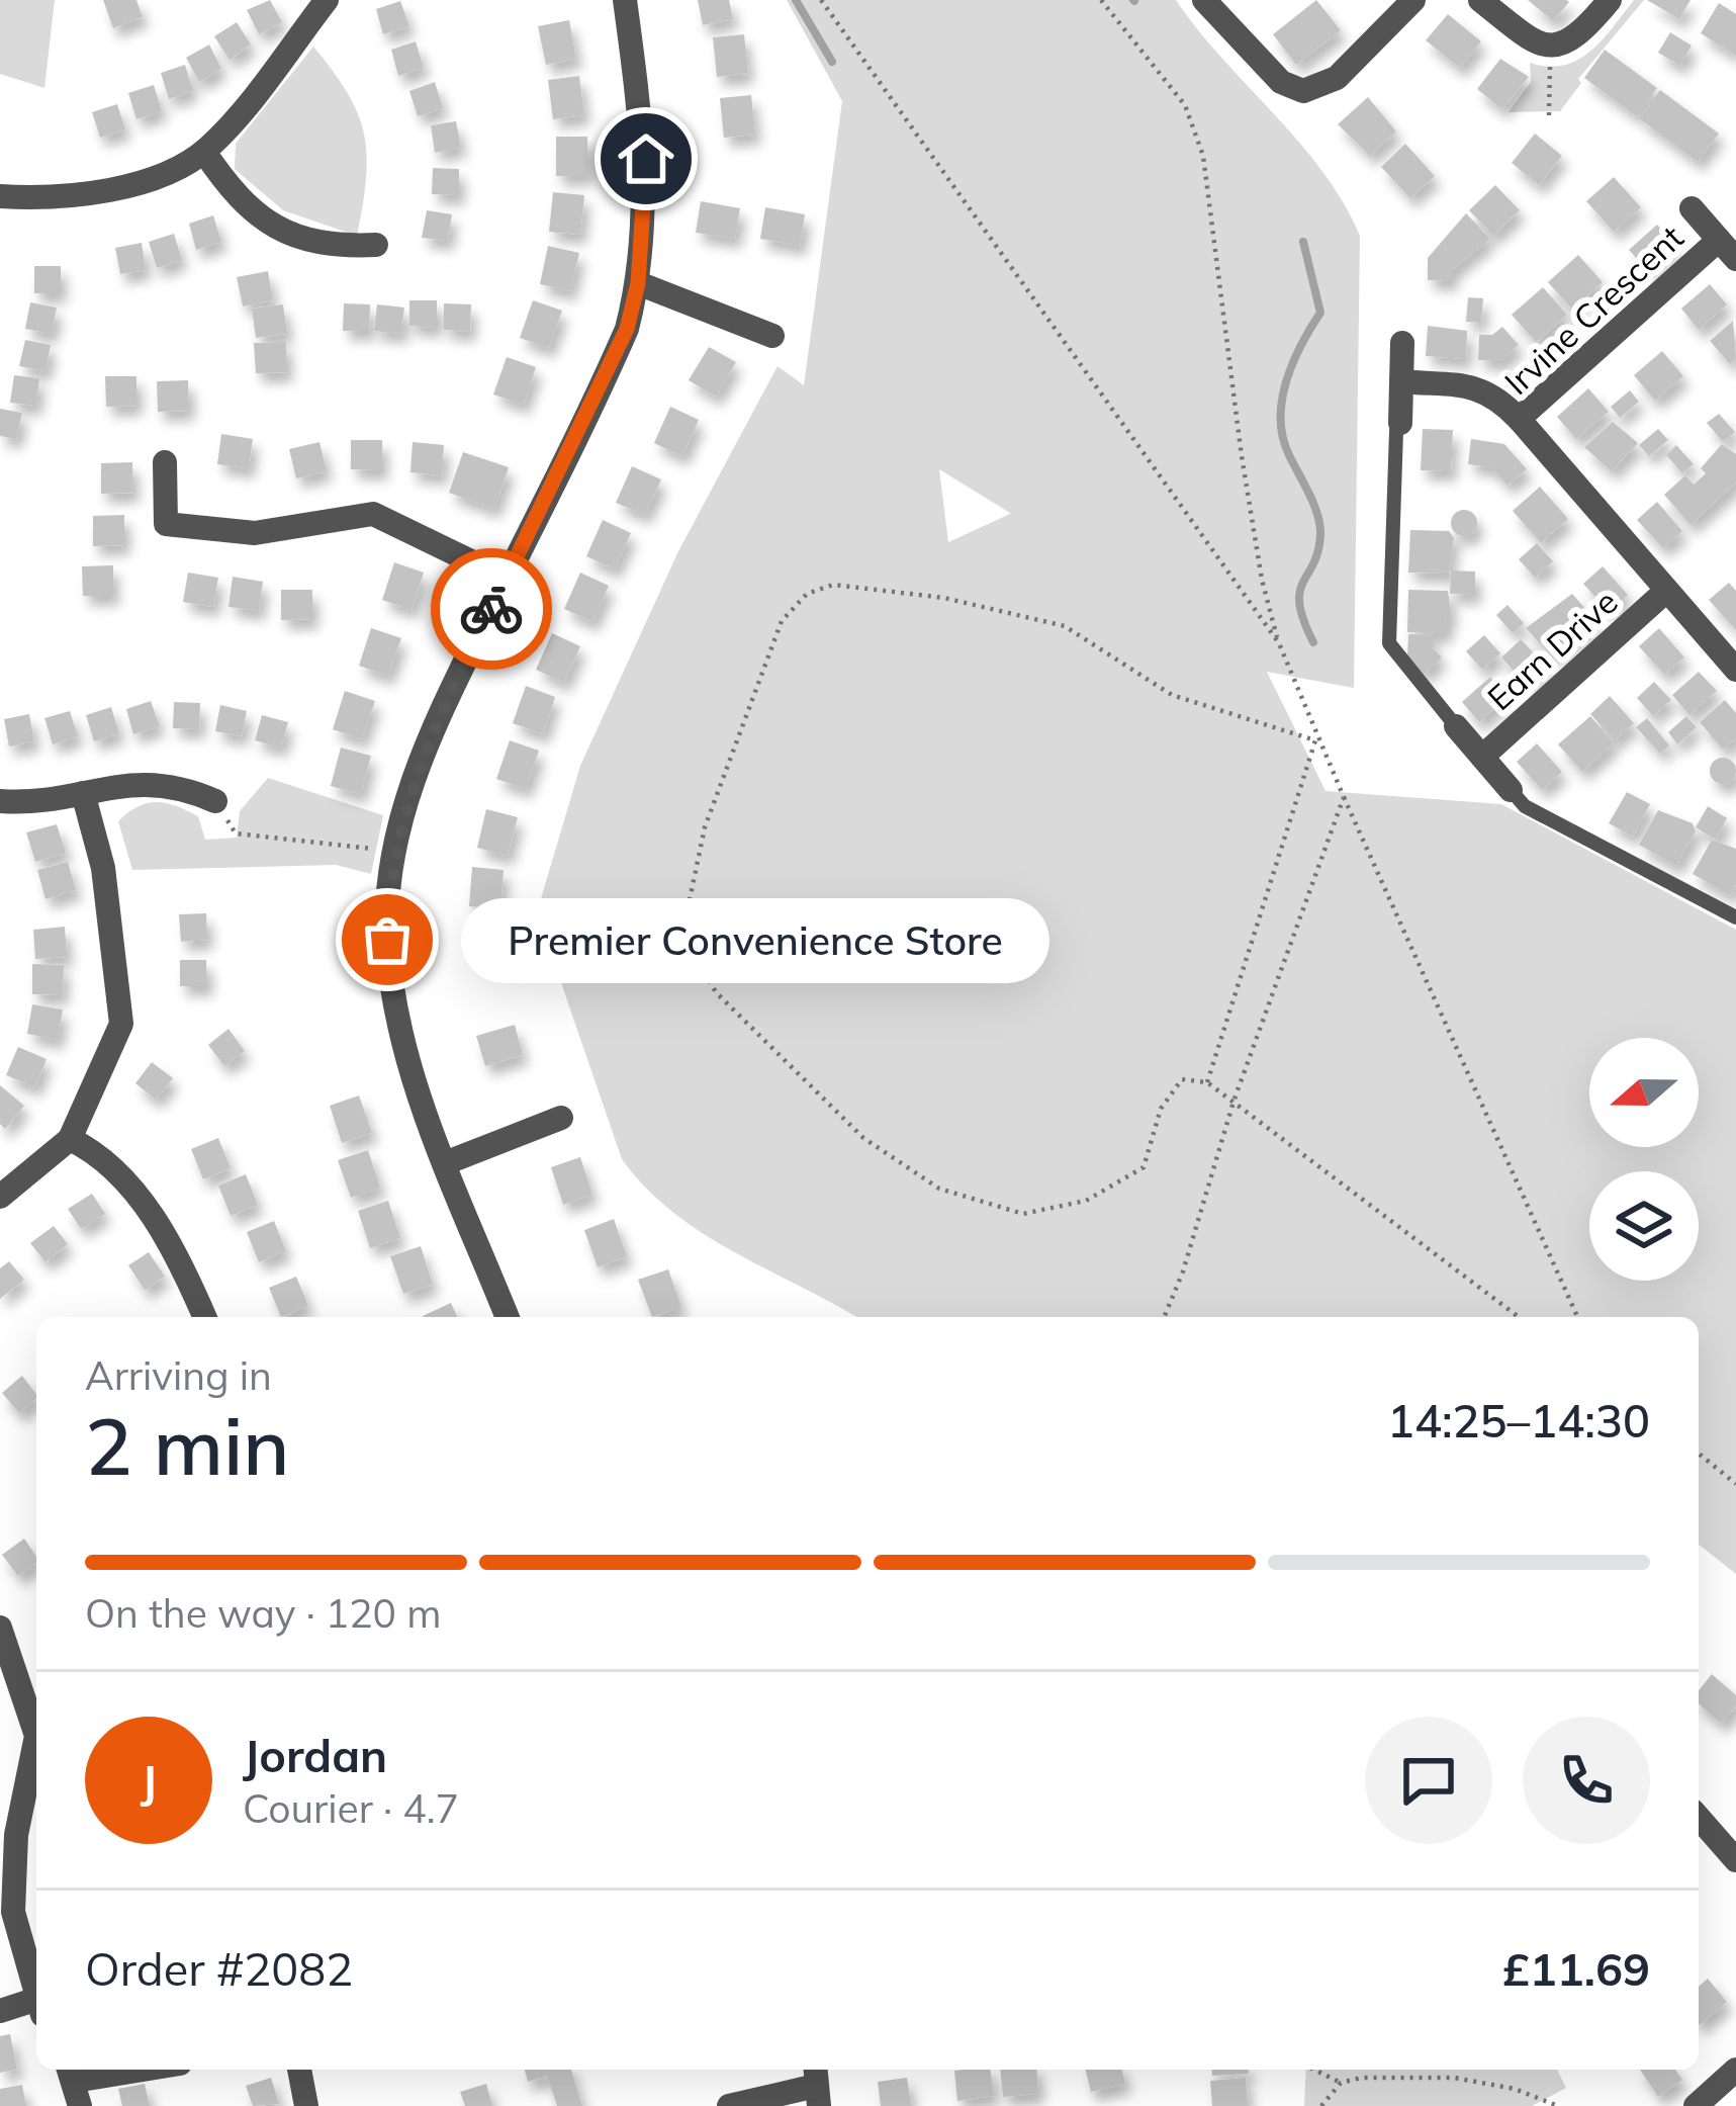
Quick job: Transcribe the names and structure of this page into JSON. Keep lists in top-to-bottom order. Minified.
{"streets":{"street":["Irvine Crescent","Earn Drive"]},"crossings":[["Irvine Crescent","Earn Drive"]],"places":["Premier Convenience Store"],"north":"left","page":{"bubble":"Premier Convenience Store","heading":["2 min","Arriving in","14:25–14:30"],"panel":["Jordan","Courier · 4.7","Order #2082","£11.69"],"bar":"On the way · 120 m","round":"J"}}
